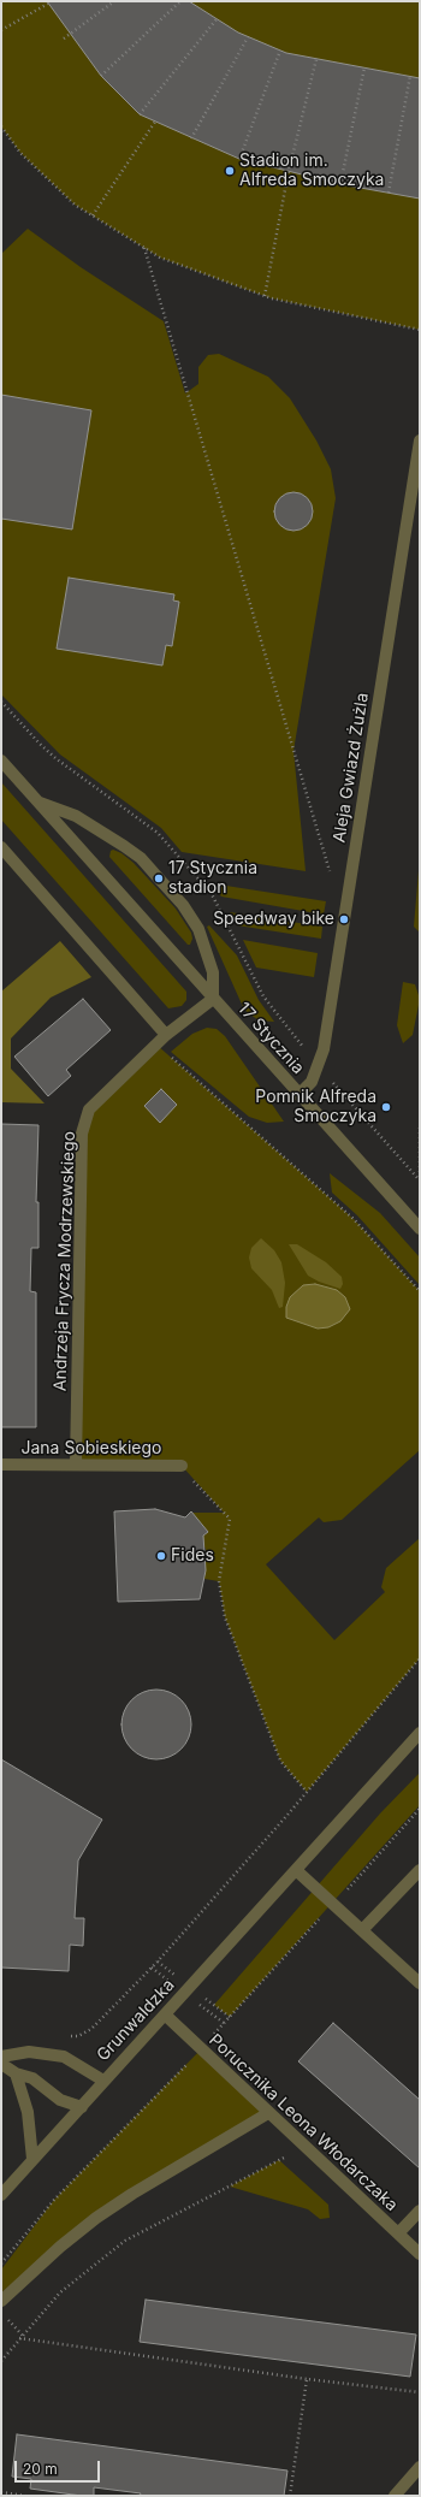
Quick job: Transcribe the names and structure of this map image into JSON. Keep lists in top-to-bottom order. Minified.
{"streets":{"street":["Aleja Gwiazd Żużla","17 Stycznia","Andrzeja Frycza Modrzewskiego","Jana Sobieskiego","Grunwaldzka","Porucznika Leona Włodarczaka"]},"crossings":[["Aleja Gwiazd Żużla","17 Stycznia"],["17 Stycznia","Andrzeja Frycza Modrzewskiego"],["Andrzeja Frycza Modrzewskiego","Jana Sobieskiego"],["Grunwaldzka","Porucznika Leona Włodarczaka"]],"places":["Stadion im. Alfreda Smoczyka","17 Stycznia stadion","Speedway bike","Pomnik Alfreda Smoczyka","Fides"],"scale_bar":"20 m"}
